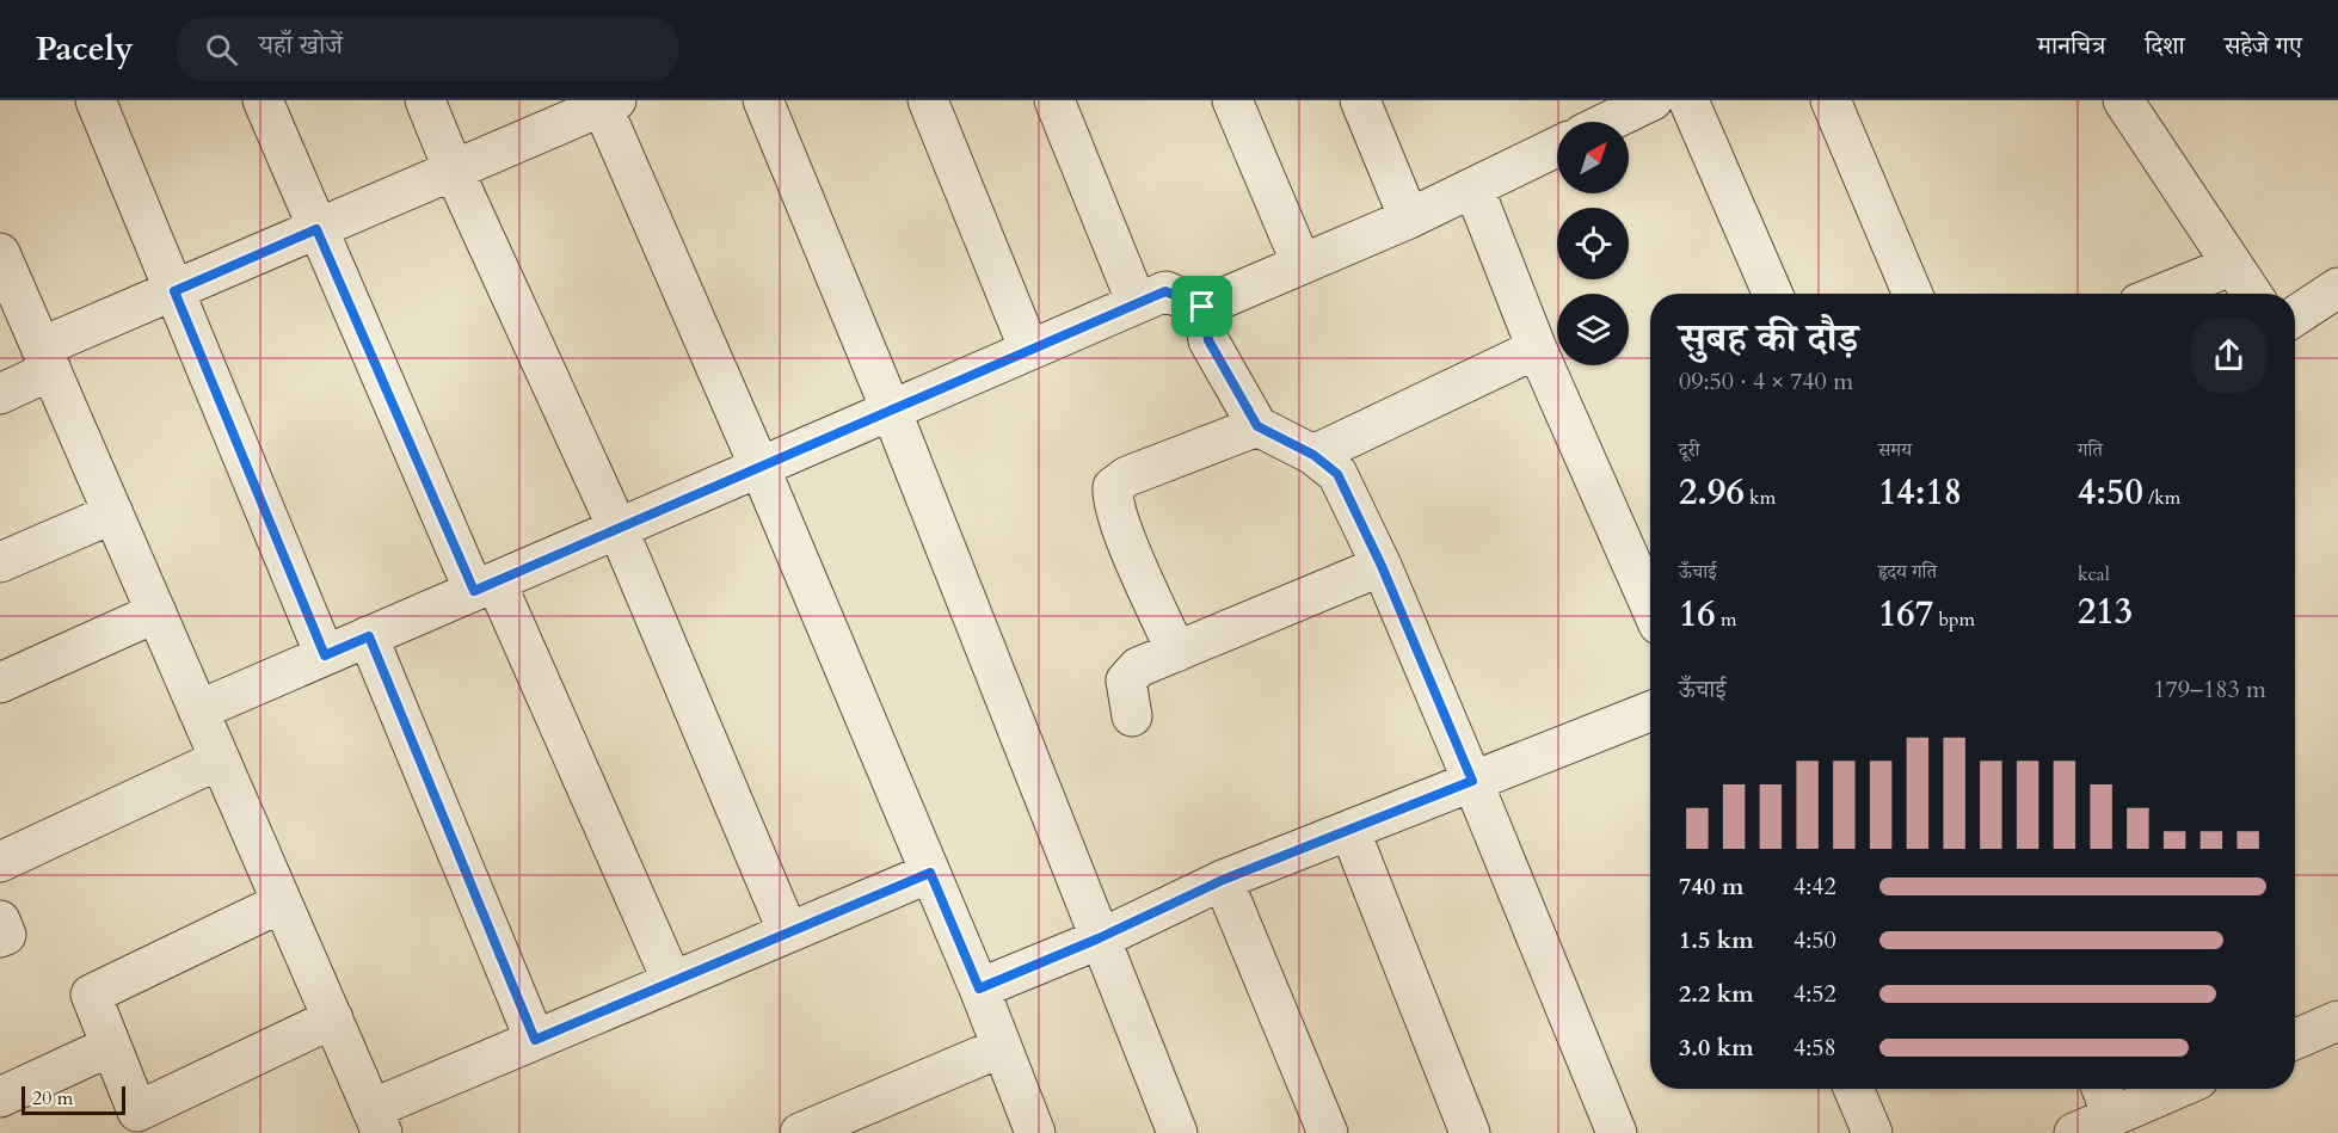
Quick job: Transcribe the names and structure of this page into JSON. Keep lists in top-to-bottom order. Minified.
{"scale_bar":"20 m","north":"top right","page":{"header":"Pacely","search":"यहाँ खोजें","nav":["मानचित्र","दिशा","सहेजे गए"],"heading":["सुबह की दौड़","09:50 · 4 × 740 m"],"stats":[["दूरी","2.96 km"],["समय","14:18"],["गति","4:50 /km"],["ऊँचाई","16 m"],["हृदय गति","167 bpm"],["kcal","213"]],"chart":["ऊँचाई","179–183 m"],"list":[{"name":"740 m","note":"4:42"},{"name":"1.5 km","note":"4:50"},{"name":"2.2 km","note":"4:52"},{"name":"3.0 km","note":"4:58"}],"scale":"20 m"}}
